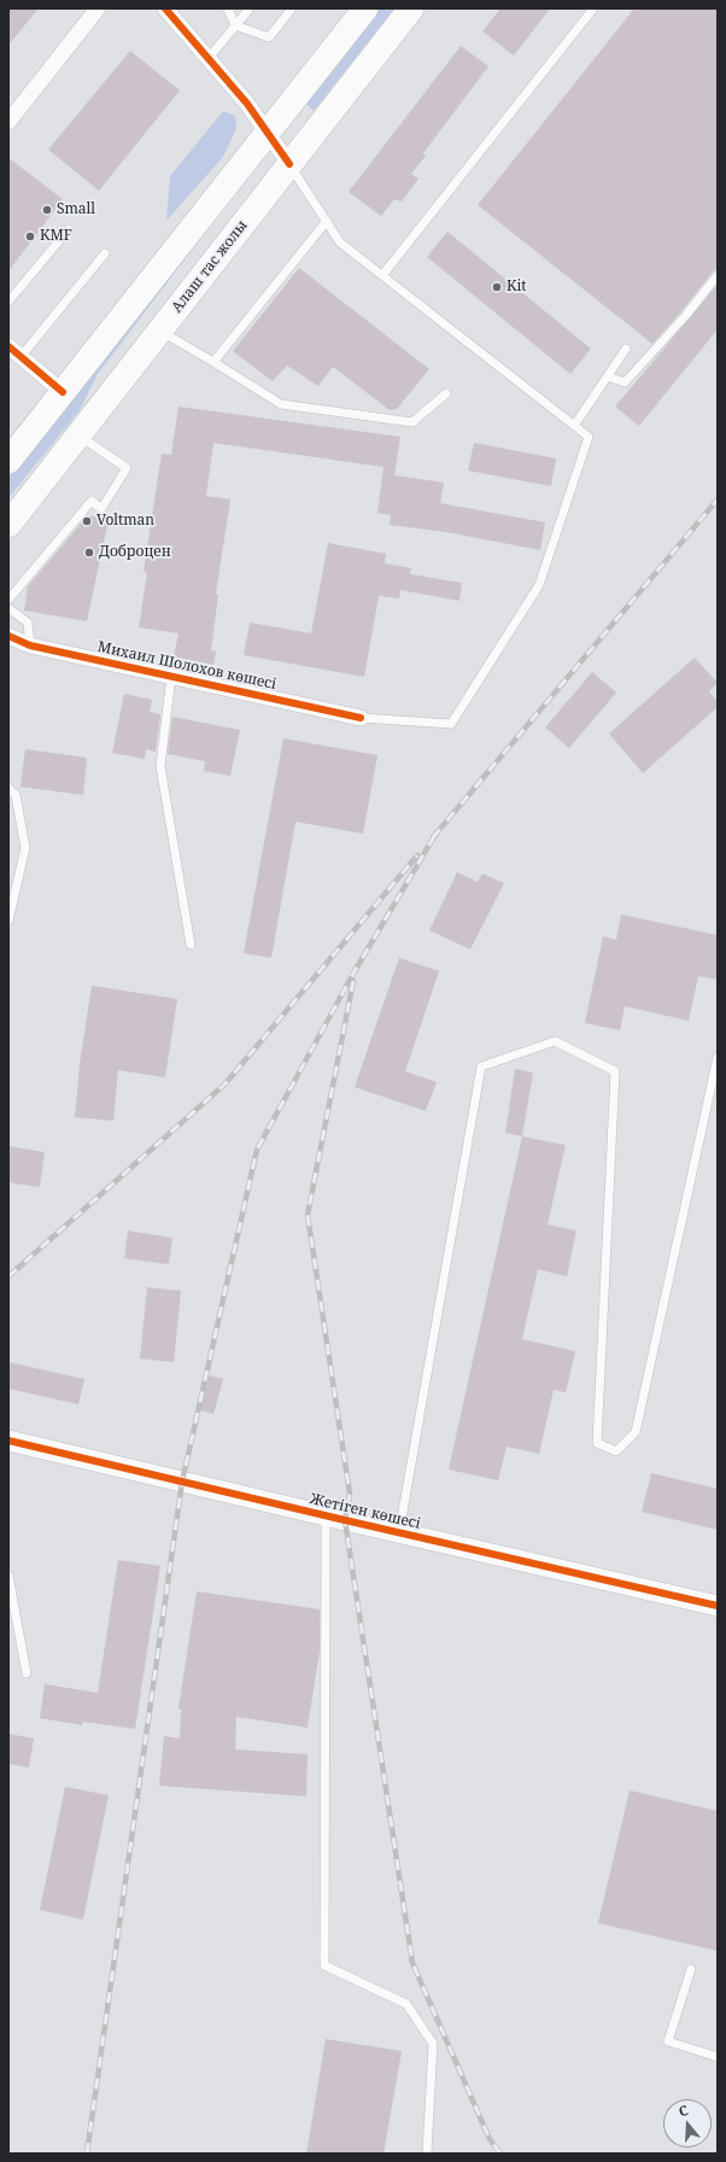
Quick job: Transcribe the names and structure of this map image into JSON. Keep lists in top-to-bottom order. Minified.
{"streets":{"main road":["Алаш тас жолы"],"street":["Михаил Шолохов көшесі","Жетіген көшесі"]},"places":["Small","KMF","Kit","Voltman","Доброцен"],"north":"top"}
